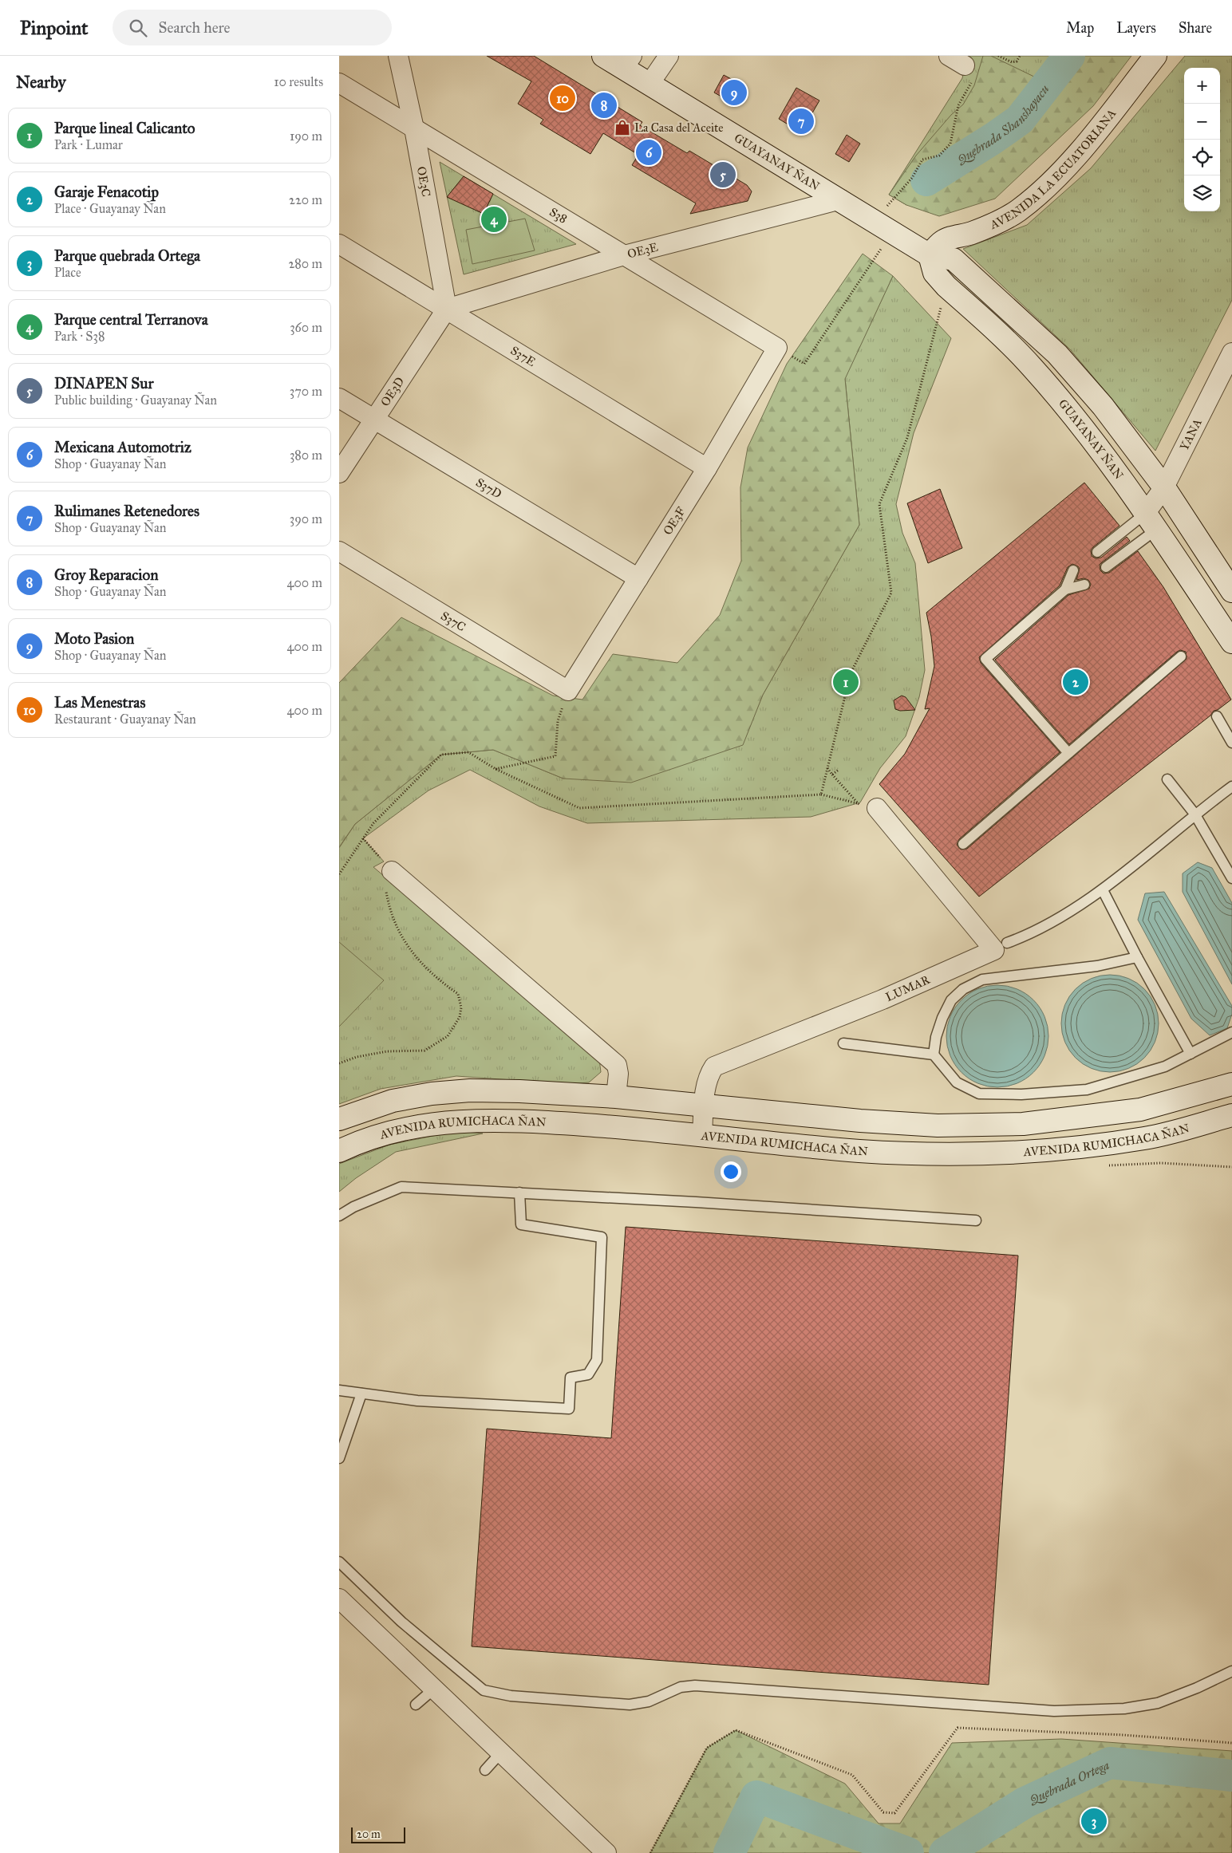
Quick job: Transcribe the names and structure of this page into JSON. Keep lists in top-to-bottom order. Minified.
{"streets":{"main road":["GUAYANAY ÑAN","AVENIDA LA ECUATORIANA","AVENIDA RUMICHACA ÑAN"],"street":["OE3C","S38","OE3E","S37E","OE3D","YANA","S37D","OE3F","S37C","LUMAR"]},"crossings":[["GUAYANAY ÑAN","AVENIDA LA ECUATORIANA"],["GUAYANAY ÑAN","OE3E"],["GUAYANAY ÑAN","YANA"],["OE3C","S38"],["OE3C","OE3E"],["OE3C","S37E"],["OE3C","OE3D"],["S38","OE3E"],["S38","OE3F"],["OE3E","S37E"],["OE3E","OE3D"],["S37E","OE3D"],["S37E","OE3F"],["OE3D","S37D"],["S37D","OE3F"],["OE3F","S37C"],["LUMAR","AVENIDA RUMICHACA ÑAN"]],"water":["Quebrada Shanshayacu","Quebrada Ortega"],"places":{"shop":["La Casa del Aceite"]},"scale_bar":"20 m","page":{"header":"Pinpoint","search":"Search here","nav":["Map","Layers","Share"],"heading":["Nearby","10 results"],"map_buttons":["+","−"],"pins":["9","10","8","7","6","5","4","1","2","3"],"list":[{"mark":"1","name":"Parque lineal Calicanto","note":"Park · Lumar","value":"190 m"},{"mark":"2","name":"Garaje Fenacotip","note":"Place · Guayanay Ñan","value":"220 m"},{"mark":"3","name":"Parque quebrada Ortega","note":"Place","value":"280 m"},{"mark":"4","name":"Parque central Terranova","note":"Park · S38","value":"360 m"},{"mark":"5","name":"DINAPEN Sur","note":"Public building · Guayanay Ñan","value":"370 m"},{"mark":"6","name":"Mexicana Automotriz","note":"Shop · Guayanay Ñan","value":"380 m"},{"mark":"7","name":"Rulimanes Retenedores","note":"Shop · Guayanay Ñan","value":"390 m"},{"mark":"8","name":"Groy Reparacion","note":"Shop · Guayanay Ñan","value":"400 m"},{"mark":"9","name":"Moto Pasion","note":"Shop · Guayanay Ñan","value":"400 m"},{"mark":"10","name":"Las Menestras","note":"Restaurant · Guayanay Ñan","value":"400 m"}],"scale":"20 m"}}
